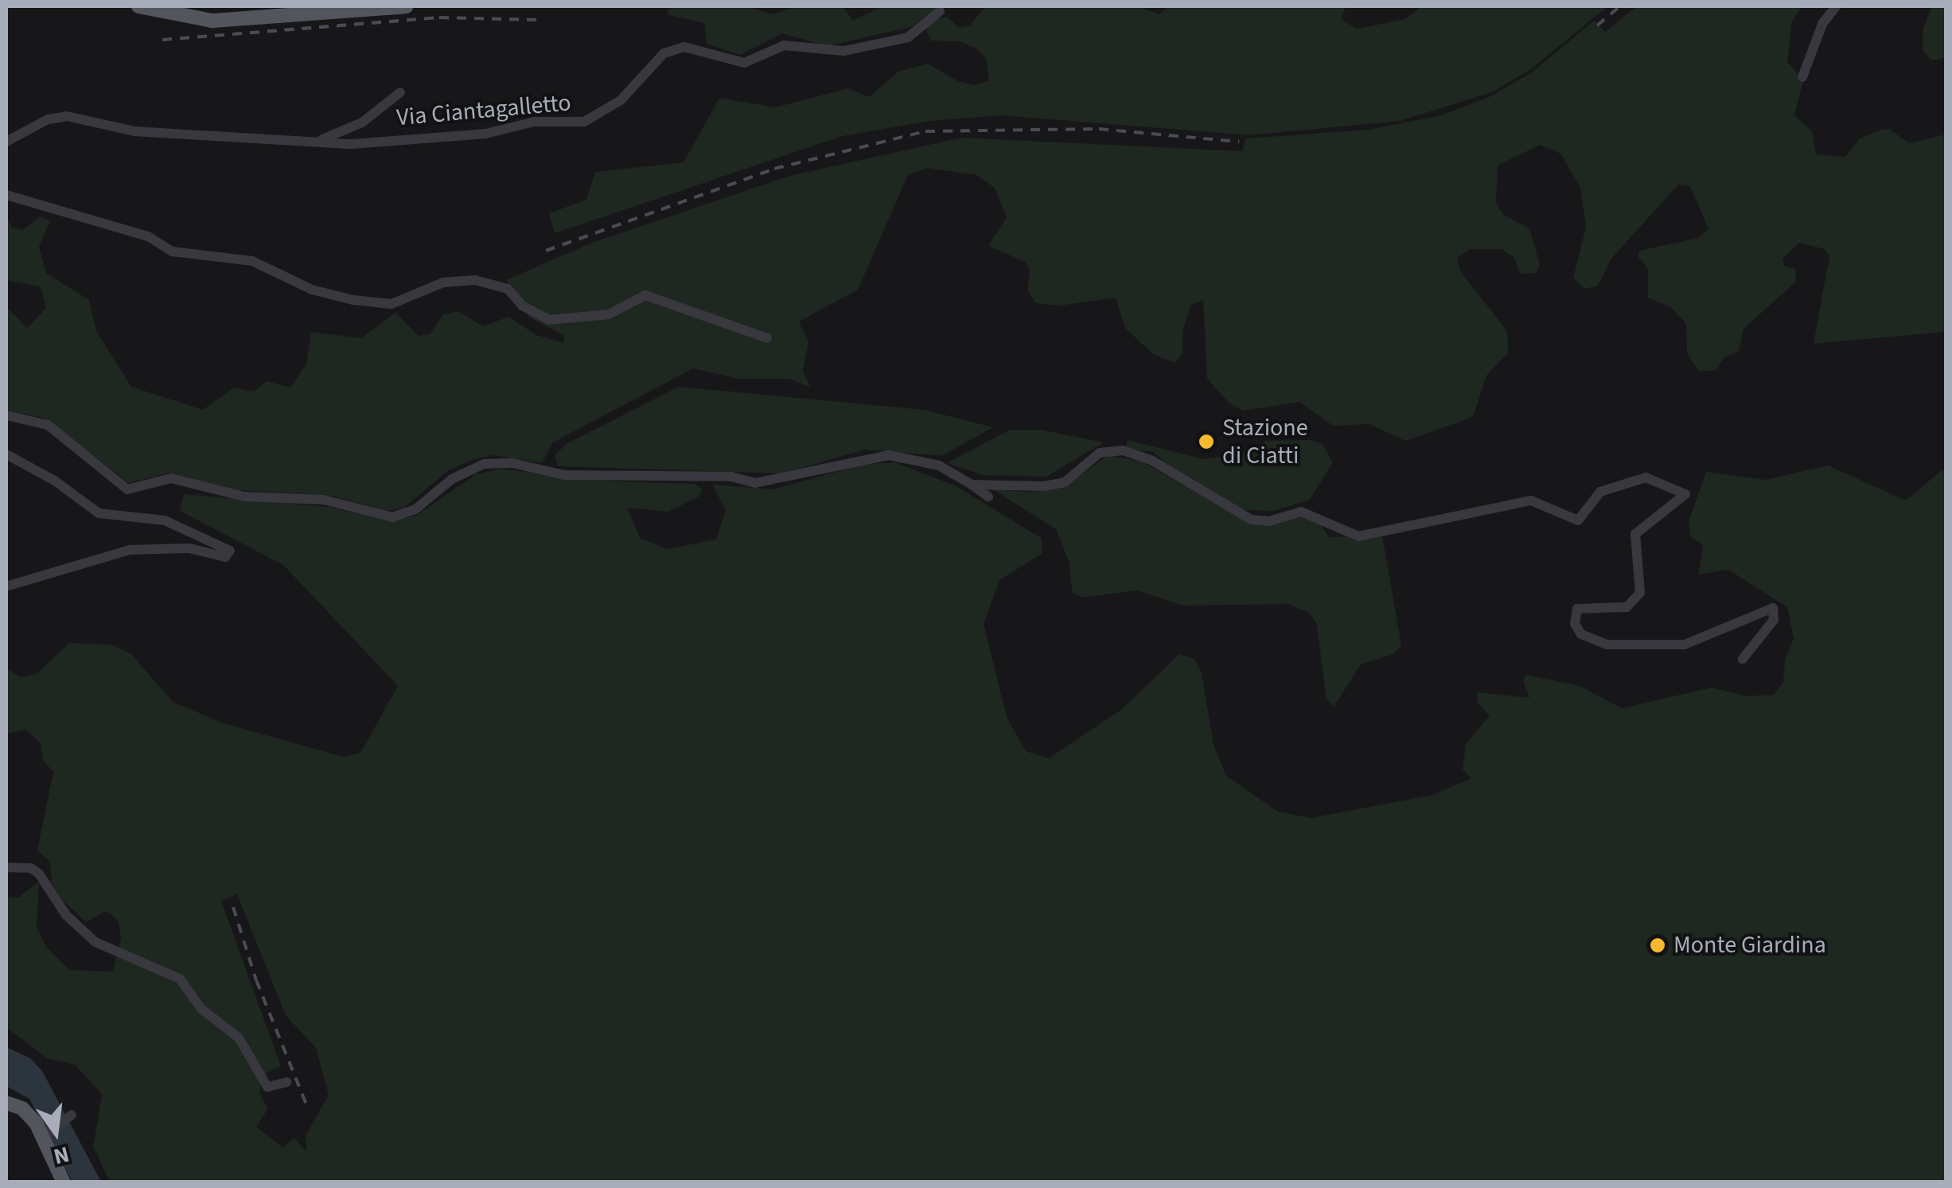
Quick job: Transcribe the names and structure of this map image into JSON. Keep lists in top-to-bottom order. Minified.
{"streets":{"street":["Via Ciantagalletto"]},"places":["Stazione di Ciatti","Monte Giardina"],"north":"bottom"}
